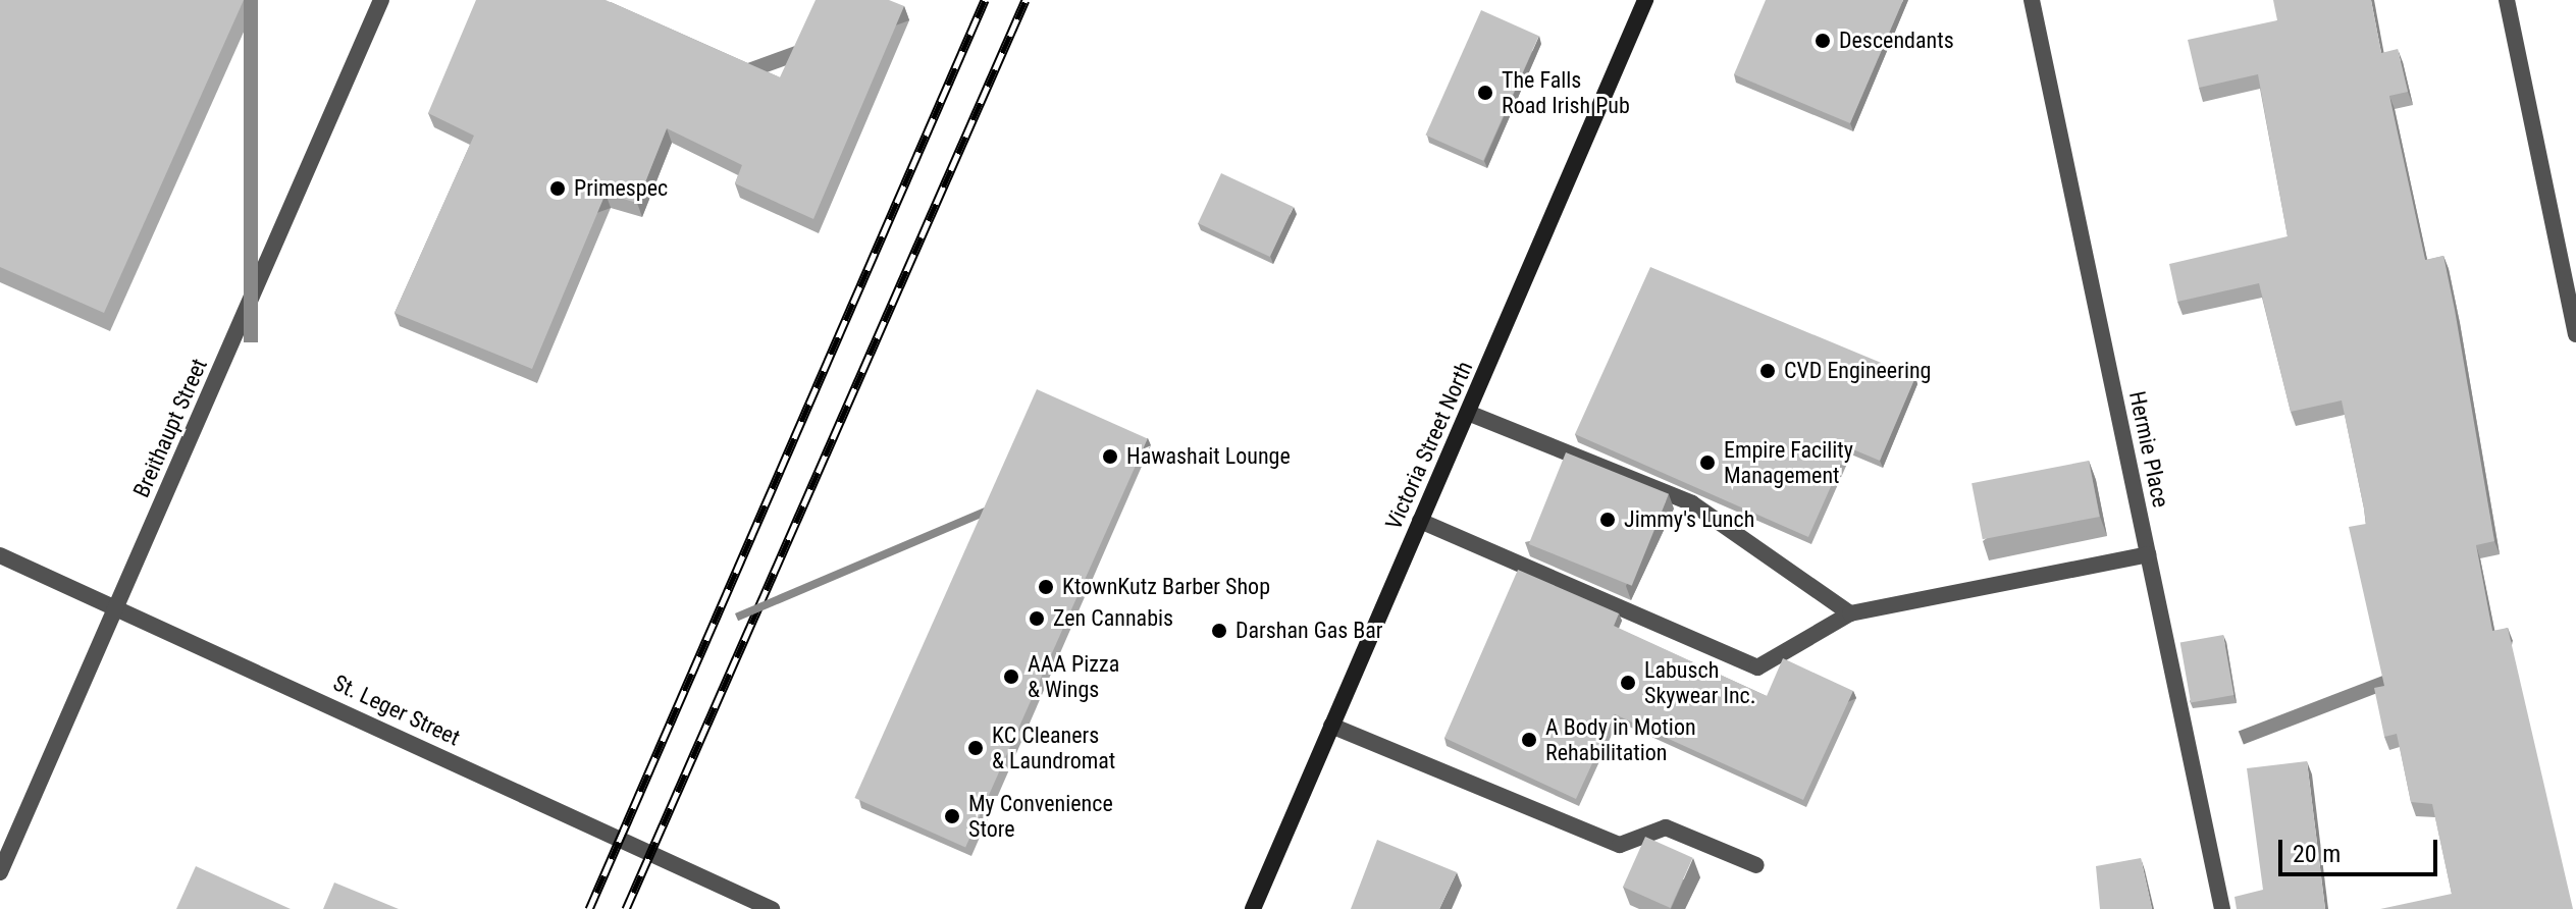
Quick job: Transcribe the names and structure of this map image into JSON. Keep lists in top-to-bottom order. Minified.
{"streets":{"main road":["Victoria Street North"],"street":["Breithaupt Street","Hermie Place","St. Leger Street"]},"crossings":[["Breithaupt Street","St. Leger Street"]],"places":["Descendants","The Falls Road Irish Pub","Primespec","CVD Engineering","Hawashait Lounge","Empire Facility Management","Jimmy's Lunch","KtownKutz Barber Shop","Zen Cannabis","Darshan Gas Bar","AAA Pizza & Wings","Labusch Skywear Inc.","A Body in Motion Rehabilitation","KC Cleaners & Laundromat","My Convenience Store"],"scale_bar":"20 m"}
